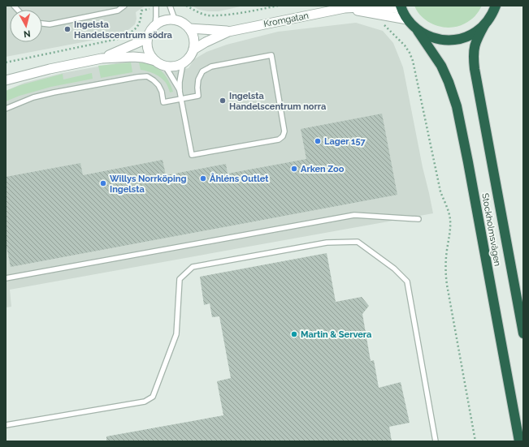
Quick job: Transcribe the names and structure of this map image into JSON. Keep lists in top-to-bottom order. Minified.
{"streets":{"highway":["Stockholmsvägen"],"street":["Kromgatan"]},"places":["Ingelsta Handelscentrum södra","Ingelsta Handelscentrum norra","Lager 157","Arken Zoo","Åhléns Outlet","Willys Norrköping Ingelsta","Martin & Servera"],"north":"bottom"}
